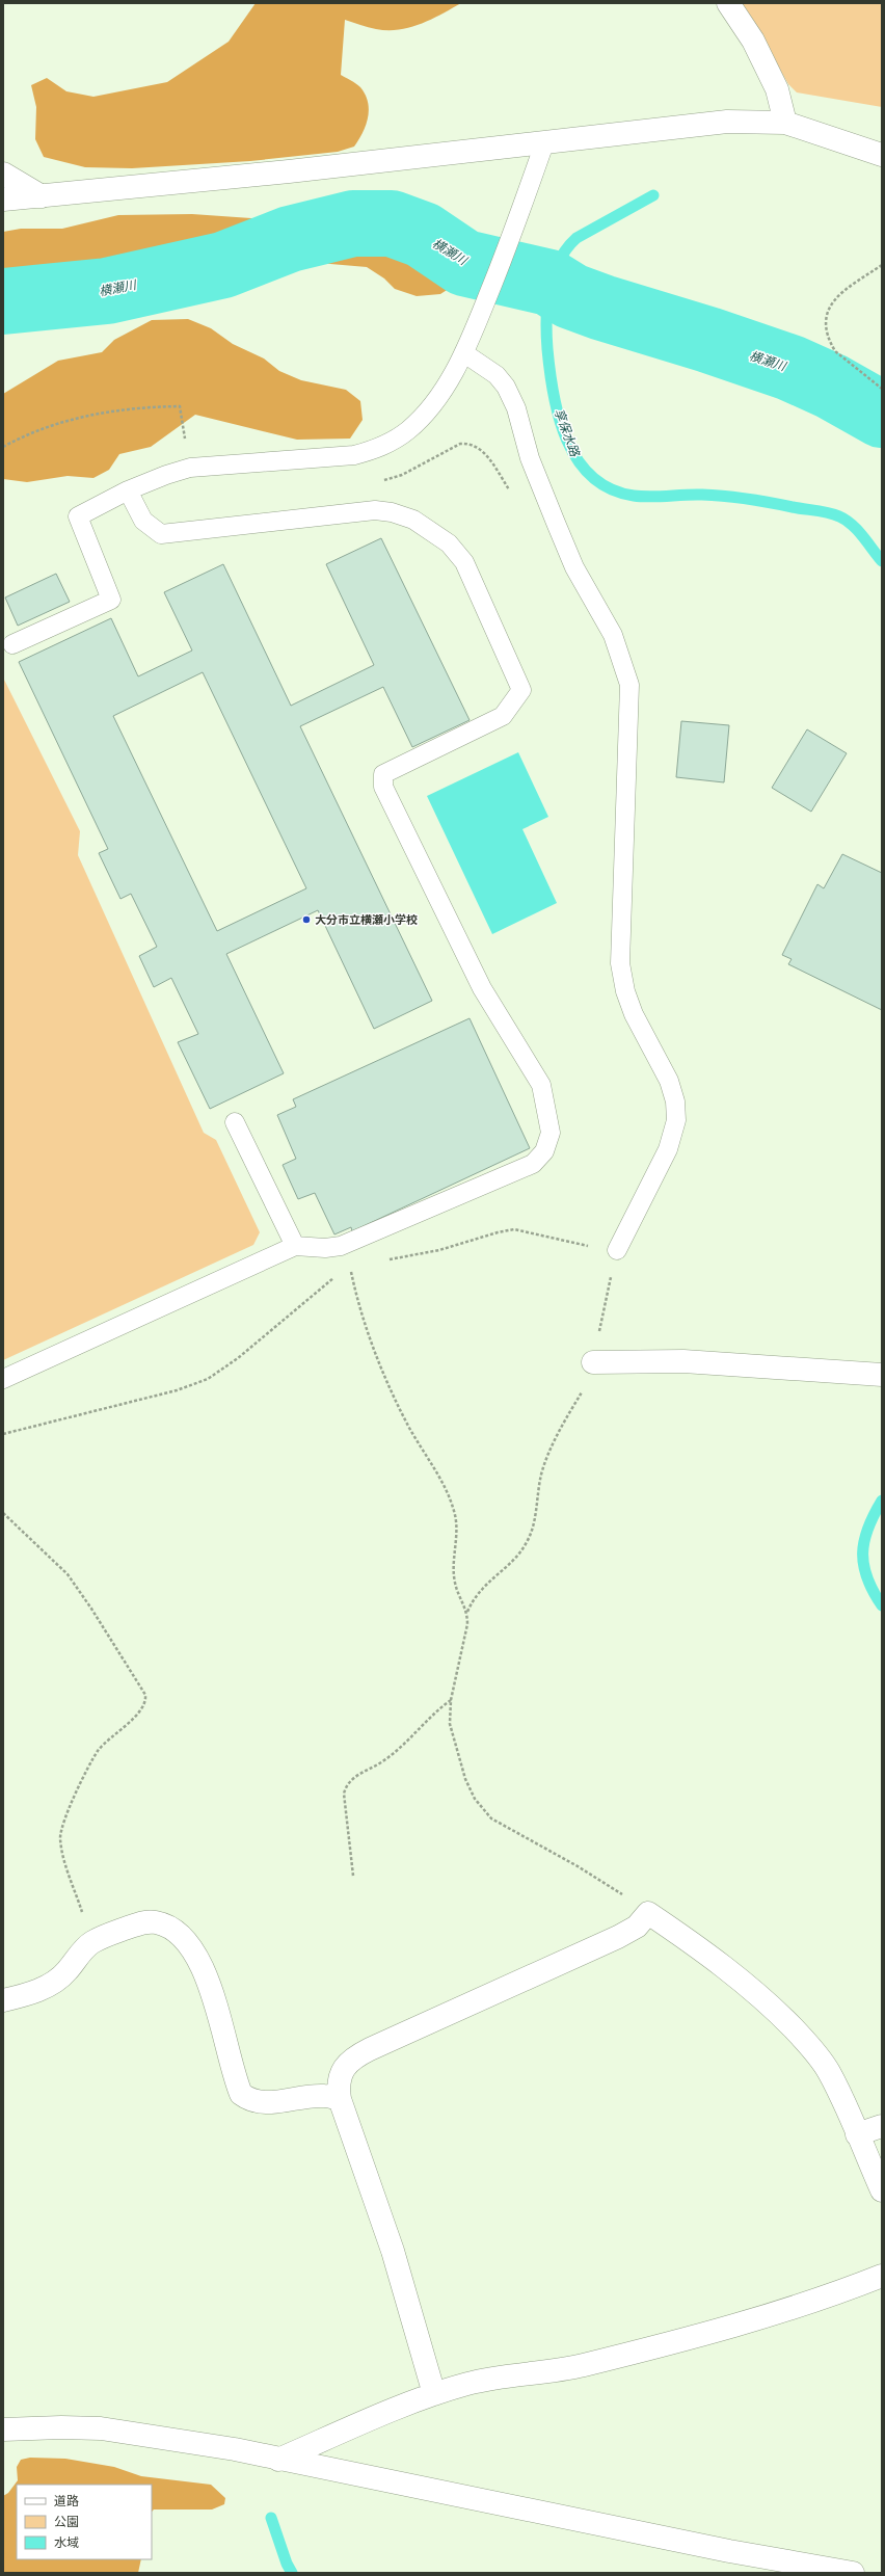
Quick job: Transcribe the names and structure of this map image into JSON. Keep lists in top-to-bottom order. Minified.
{"water":["横瀬川","享保水路"],"places":["大分市立横瀬小学校"],"legend":["道路","公園","水域"]}
